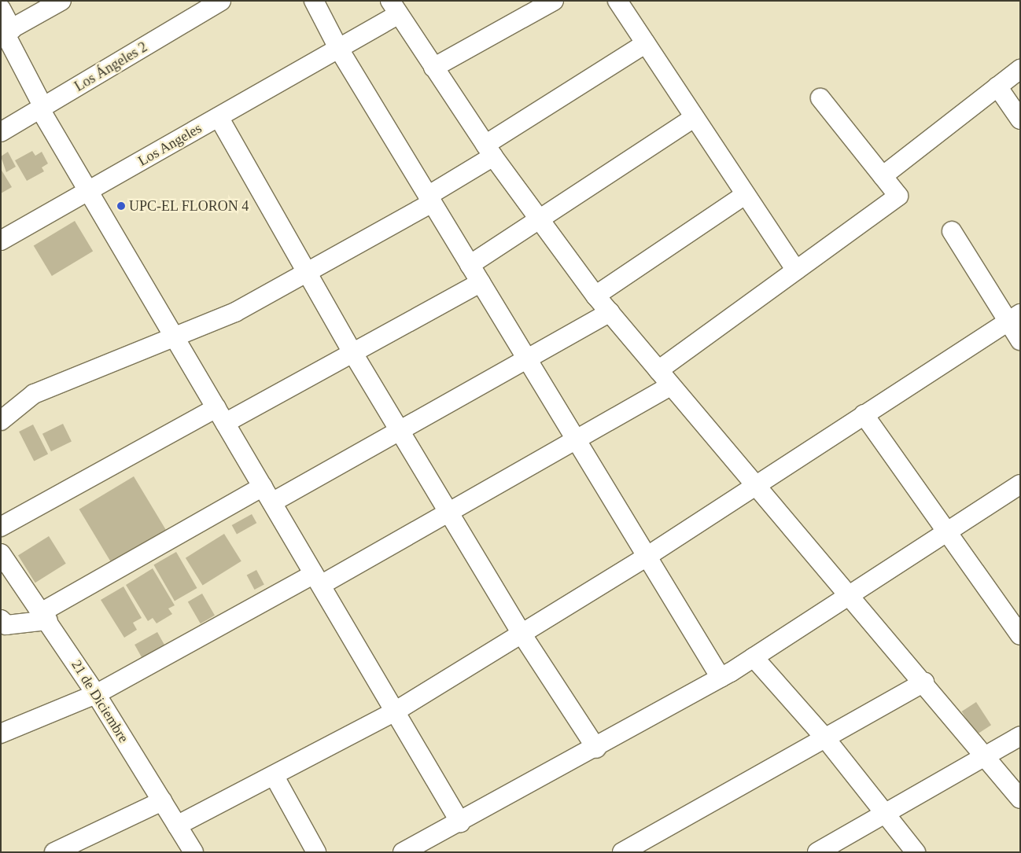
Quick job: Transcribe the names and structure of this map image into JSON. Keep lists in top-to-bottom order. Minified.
{"streets":{"street":["Los Ángeles 2","Los Angeles","21 de Diciembre"]},"places":["UPC-EL FLORON 4"]}
